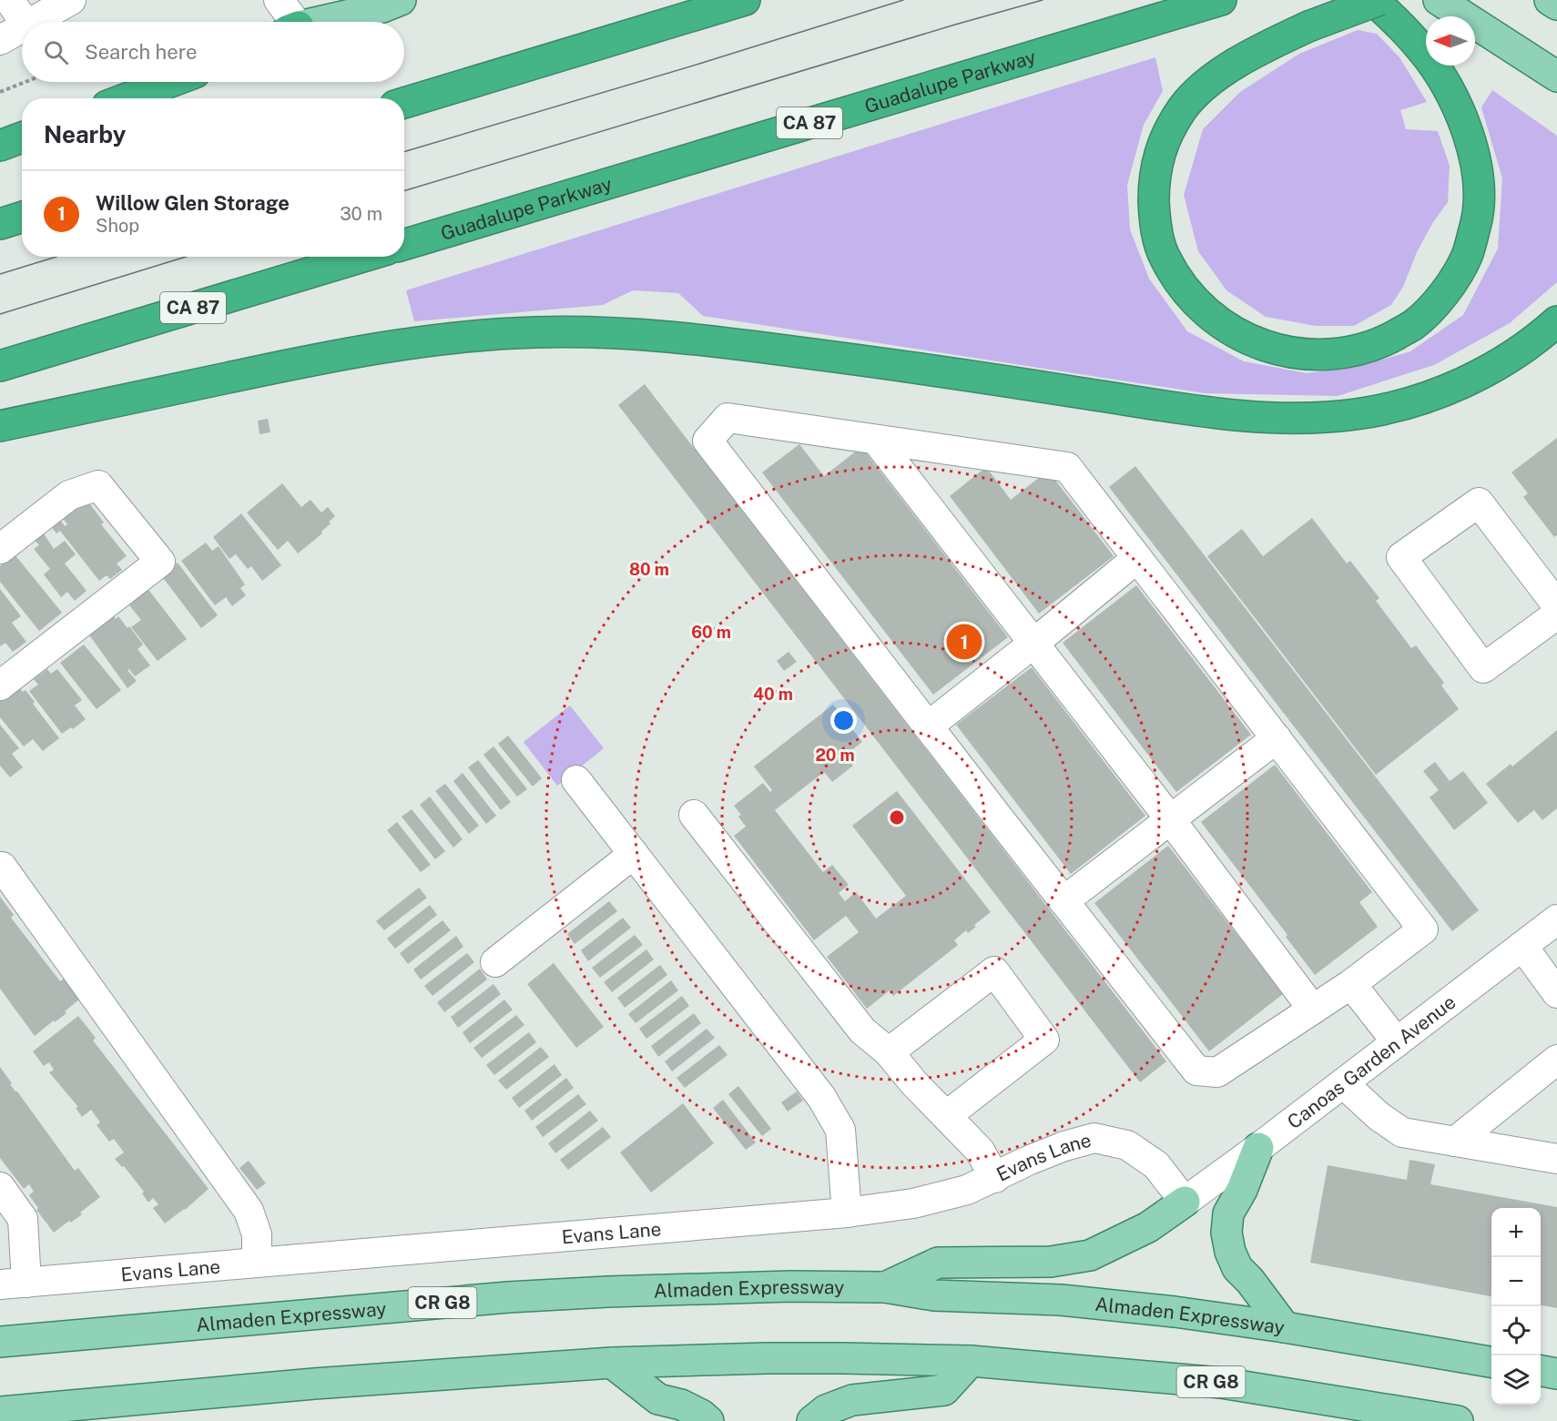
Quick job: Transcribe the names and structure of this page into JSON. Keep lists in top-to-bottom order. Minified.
{"streets":{"highway":["Guadalupe Parkway","CA 87"],"main road":["Almaden Expressway","CR G8"],"street":["Canoas Garden Avenue","Evans Lane"]},"crossings":[["Canoas Garden Avenue","Evans Lane"]],"north":"left","page":{"search":"Search here","heading":"Nearby","list":[{"mark":"1","name":"Willow Glen Storage","note":"Shop","value":"30 m"}],"pins":"1","map_buttons":["+","−"]},"rings":["80 m","60 m","40 m","20 m"]}
